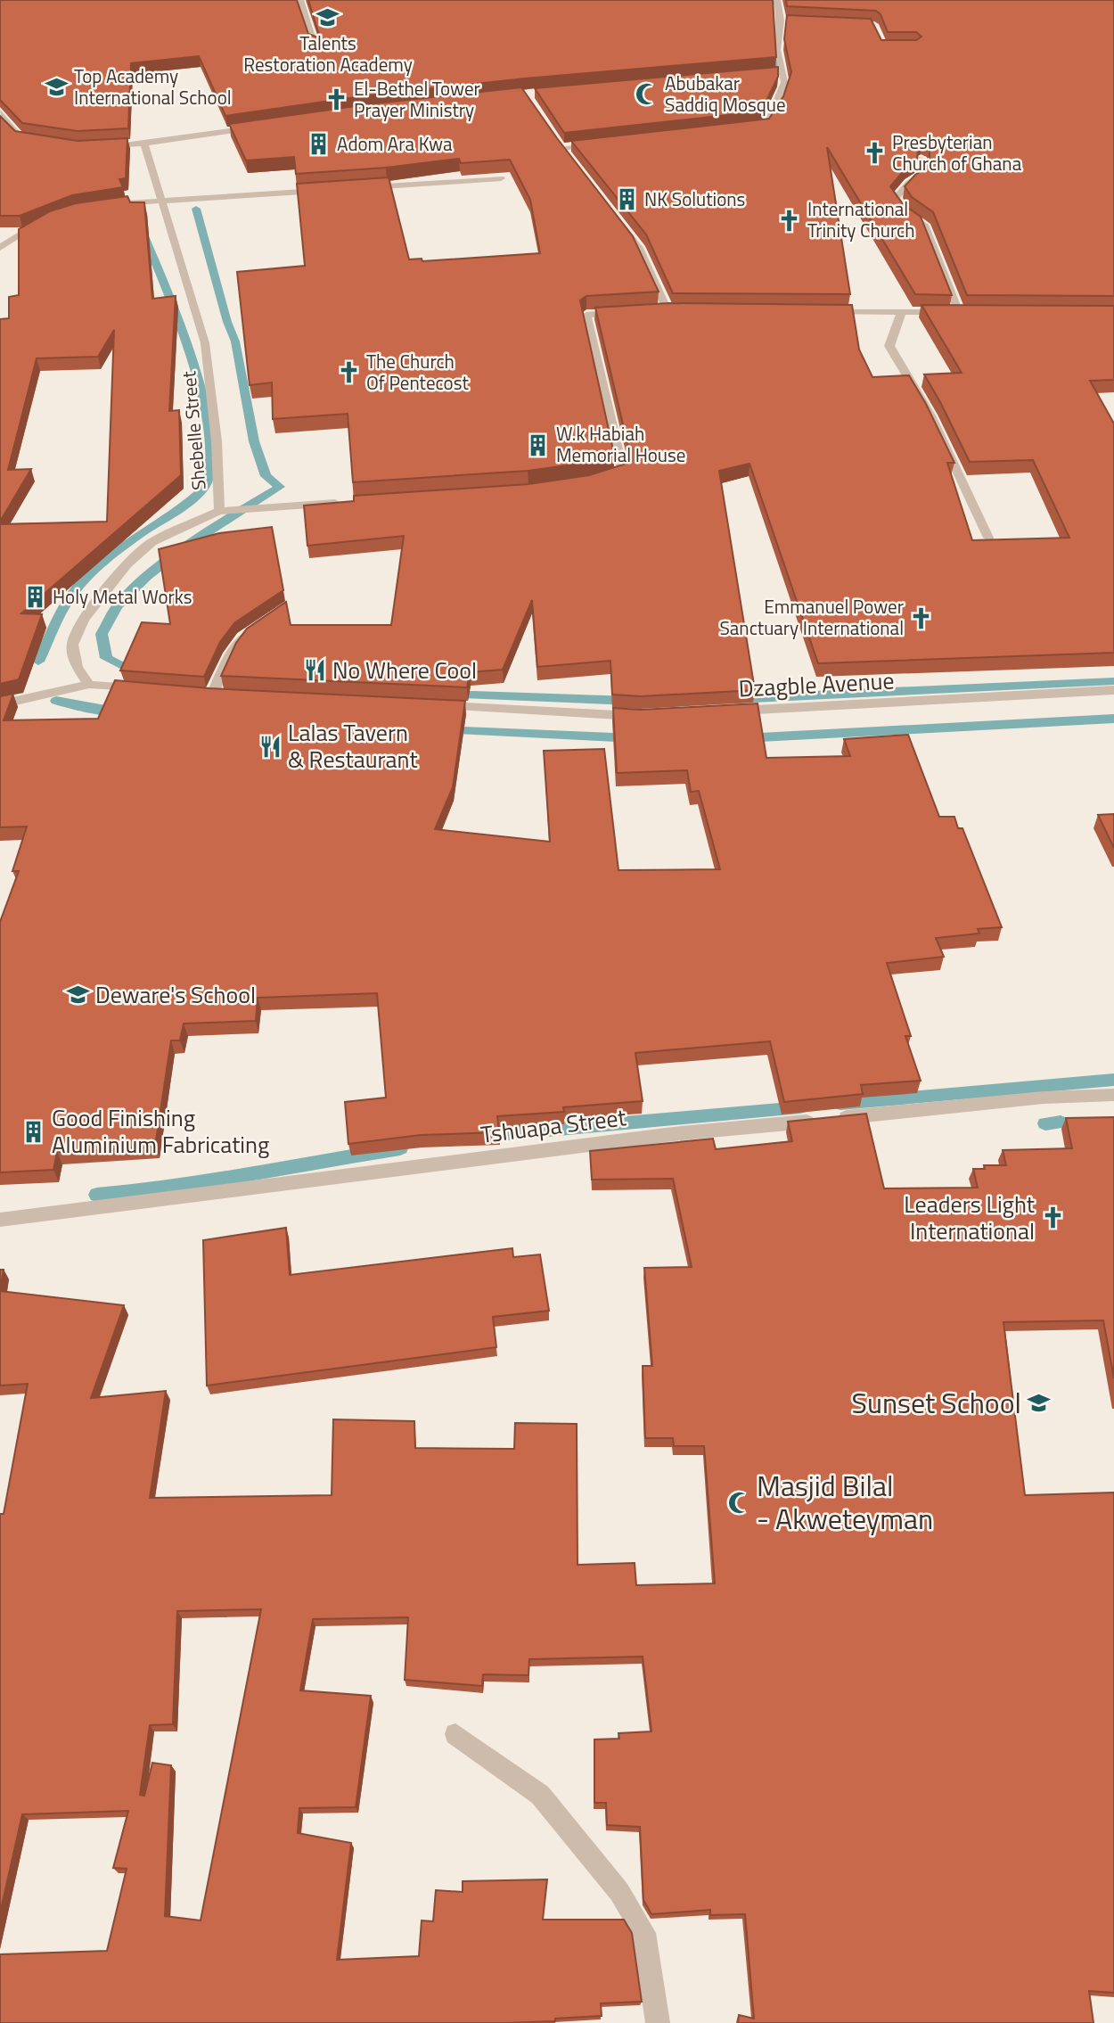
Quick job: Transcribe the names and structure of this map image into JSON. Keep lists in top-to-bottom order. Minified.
{"streets":{"street":["Shebelle Street","Dzagble Avenue","Tshuapa Street"]},"places":{"school or university":["Talents Restoration Academy","Top Academy International School","Deware's School","Sunset School"],"mosque":["Abubakar Saddiq Mosque","Masjid Bilal - Akweteyman"],"church":["El-Bethel Tower Prayer Ministry","Presbyterian Church of Ghana","International Trinity Church","The Church Of Pentecost","Emmanuel Power Sanctuary International","Leaders Light International"],"building":["Adom Ara Kwa","NK Solutions","W.k Habiah Memorial House","Holy Metal Works","Good Finishing Aluminium Fabricating"],"restaurant":["No Where Cool","Lalas Tavern & Restaurant"]}}
